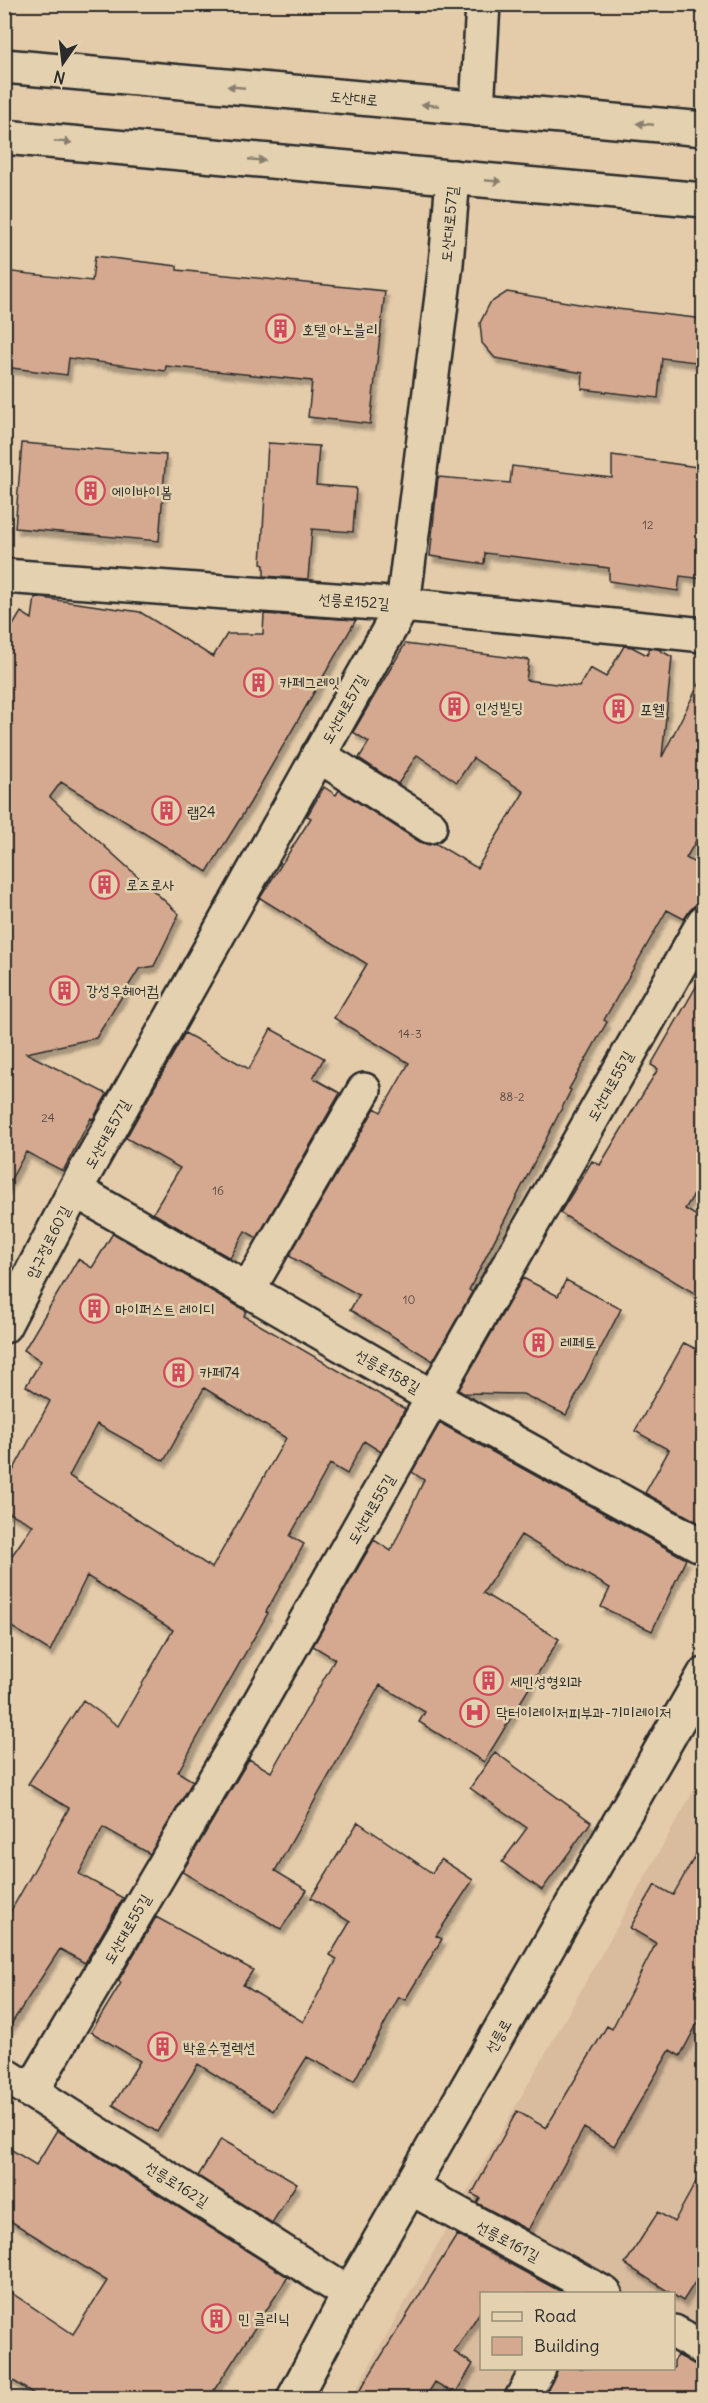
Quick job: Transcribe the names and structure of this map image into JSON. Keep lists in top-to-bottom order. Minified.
{"streets":{"street":["도산대로","도산대로57길","선릉로152길","도산대로55길","압구정로60길","선릉로158길","선릉로","선릉로162길","선릉로161길"]},"crossings":[["도산대로57길","선릉로152길"],["도산대로57길","압구정로60길"],["도산대로57길","선릉로158길"],["도산대로55길","선릉로158길"],["도산대로55길","선릉로162길"],["압구정로60길","선릉로158길"],["선릉로","선릉로162길"],["선릉로","선릉로161길"]],"places":{"building":["호텔 아노블리","에이바이봄","카페그레잇","인성빌딩","포웰","랩24","로즈로사","강성우헤어컴","마이퍼스트 레이디","레페토","카페74","세민성형외과","박윤수컬렉션","민 클리닉"],"hospital":["닥터이레이저피부과-기미레이저"]},"house_numbers":["12","14-3","88-2","24","16","10"],"legend":["Road","Building"],"north":"bottom"}
